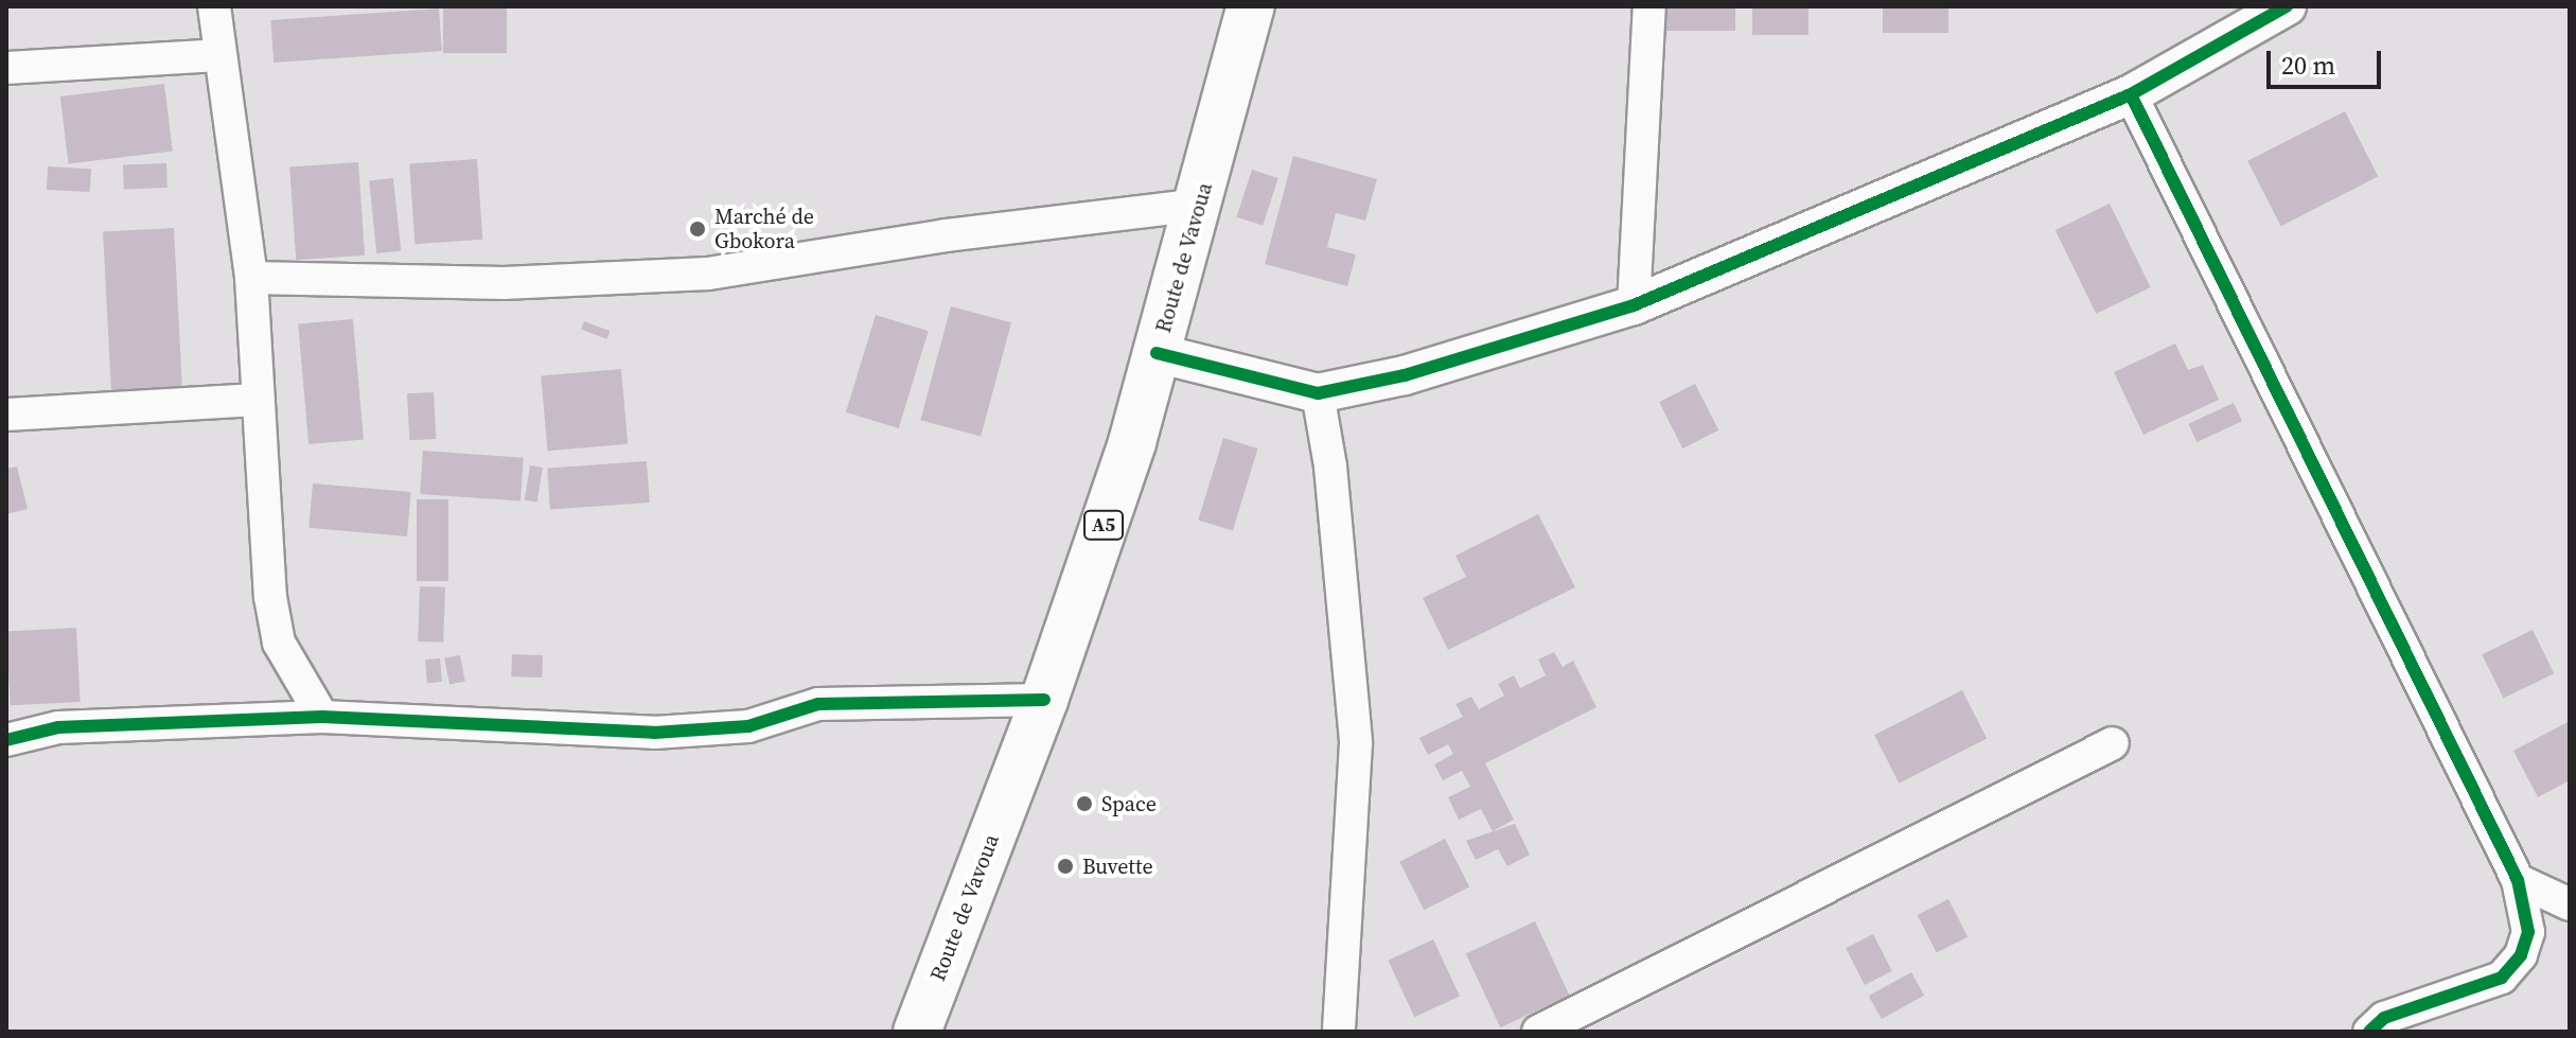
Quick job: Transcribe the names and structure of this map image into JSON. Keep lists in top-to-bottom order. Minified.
{"streets":{"main road":["Route de Vavoua","A5"]},"places":["Marché de Gbokora","Space","Buvette"],"scale_bar":"20 m"}
